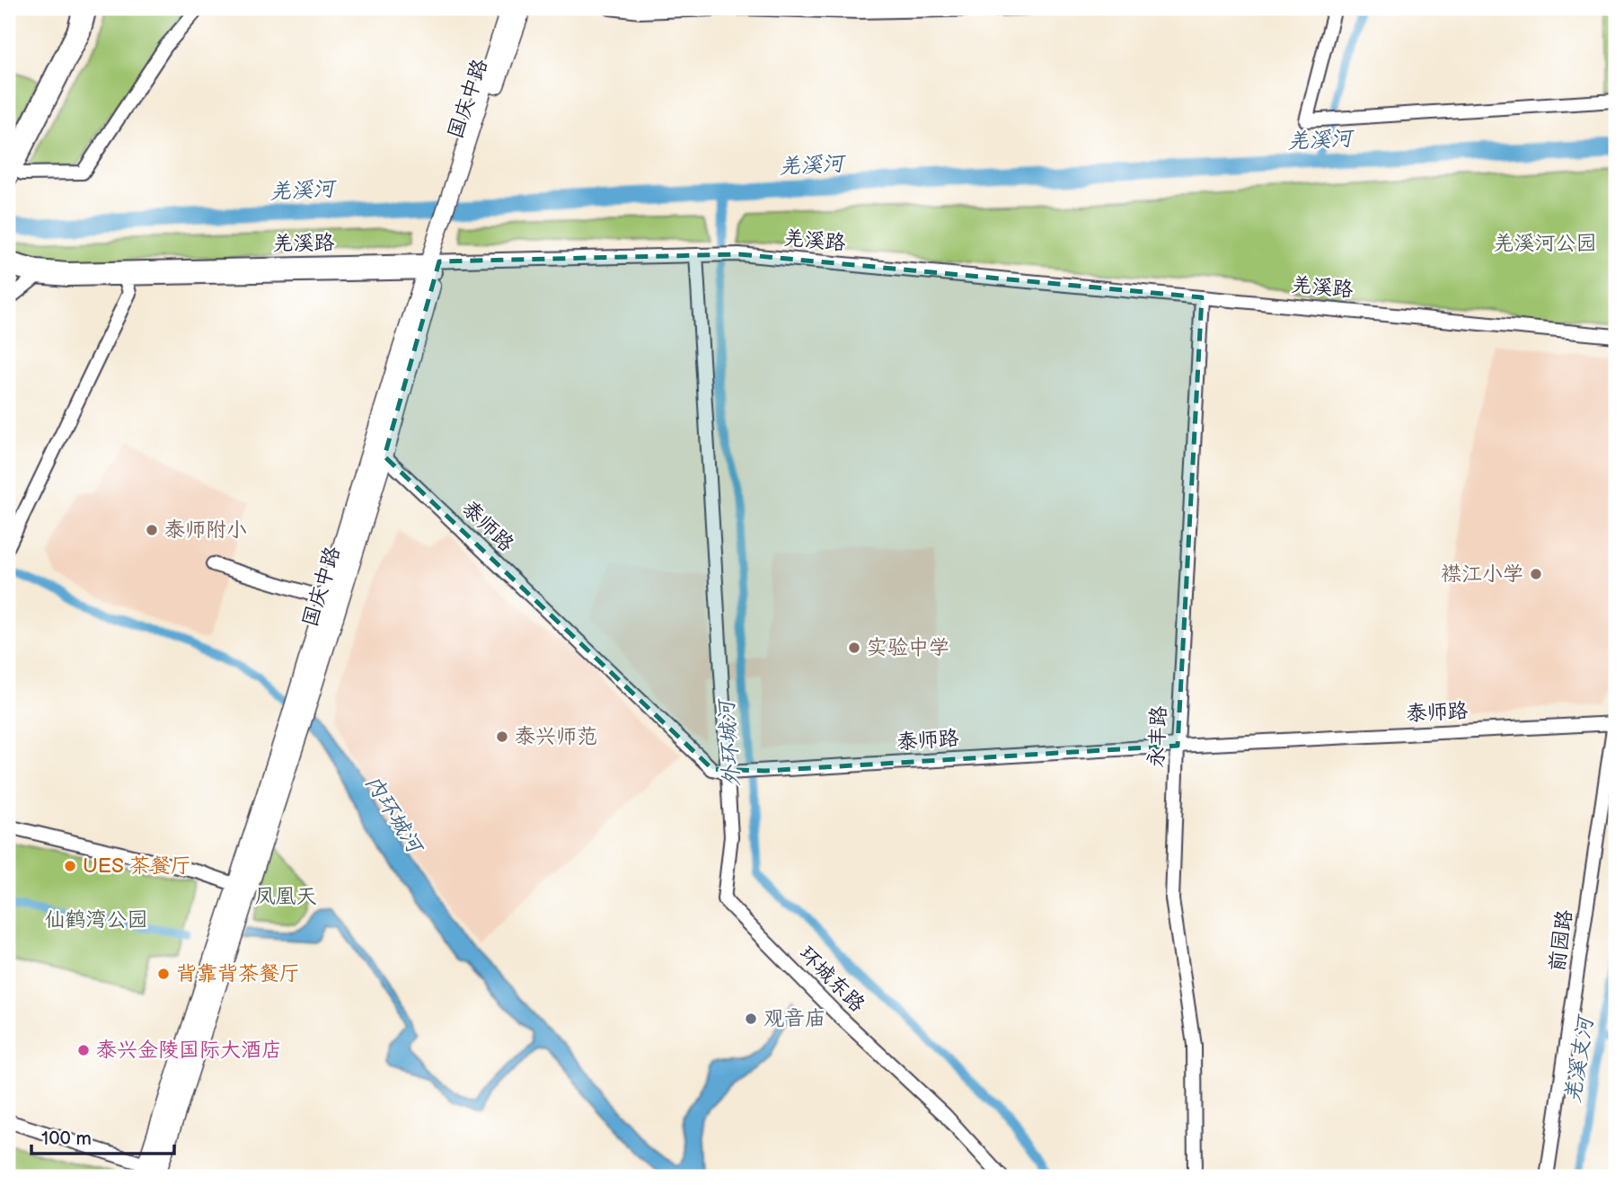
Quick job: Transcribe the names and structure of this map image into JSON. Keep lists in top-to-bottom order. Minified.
{"streets":{"main road":["国庆中路"],"street":["羌溪路","泰师路","永丰路","前园路","环城东路"]},"crossings":[["国庆中路","羌溪路"],["国庆中路","泰师路"],["羌溪路","永丰路"],["泰师路","永丰路"],["泰师路","前园路"],["泰师路","环城东路"]],"water":["羌溪河","外环城河","内环城河","羌溪支河"],"parks":["羌溪河公园","凤凰天","仙鹤湾公园"],"places":["泰师附小","襟江小学","实验中学","泰兴师范","UES 茶餐厅","背靠背茶餐厅","观音庙","泰兴金陵国际大酒店"],"scale_bar":"100 m"}
